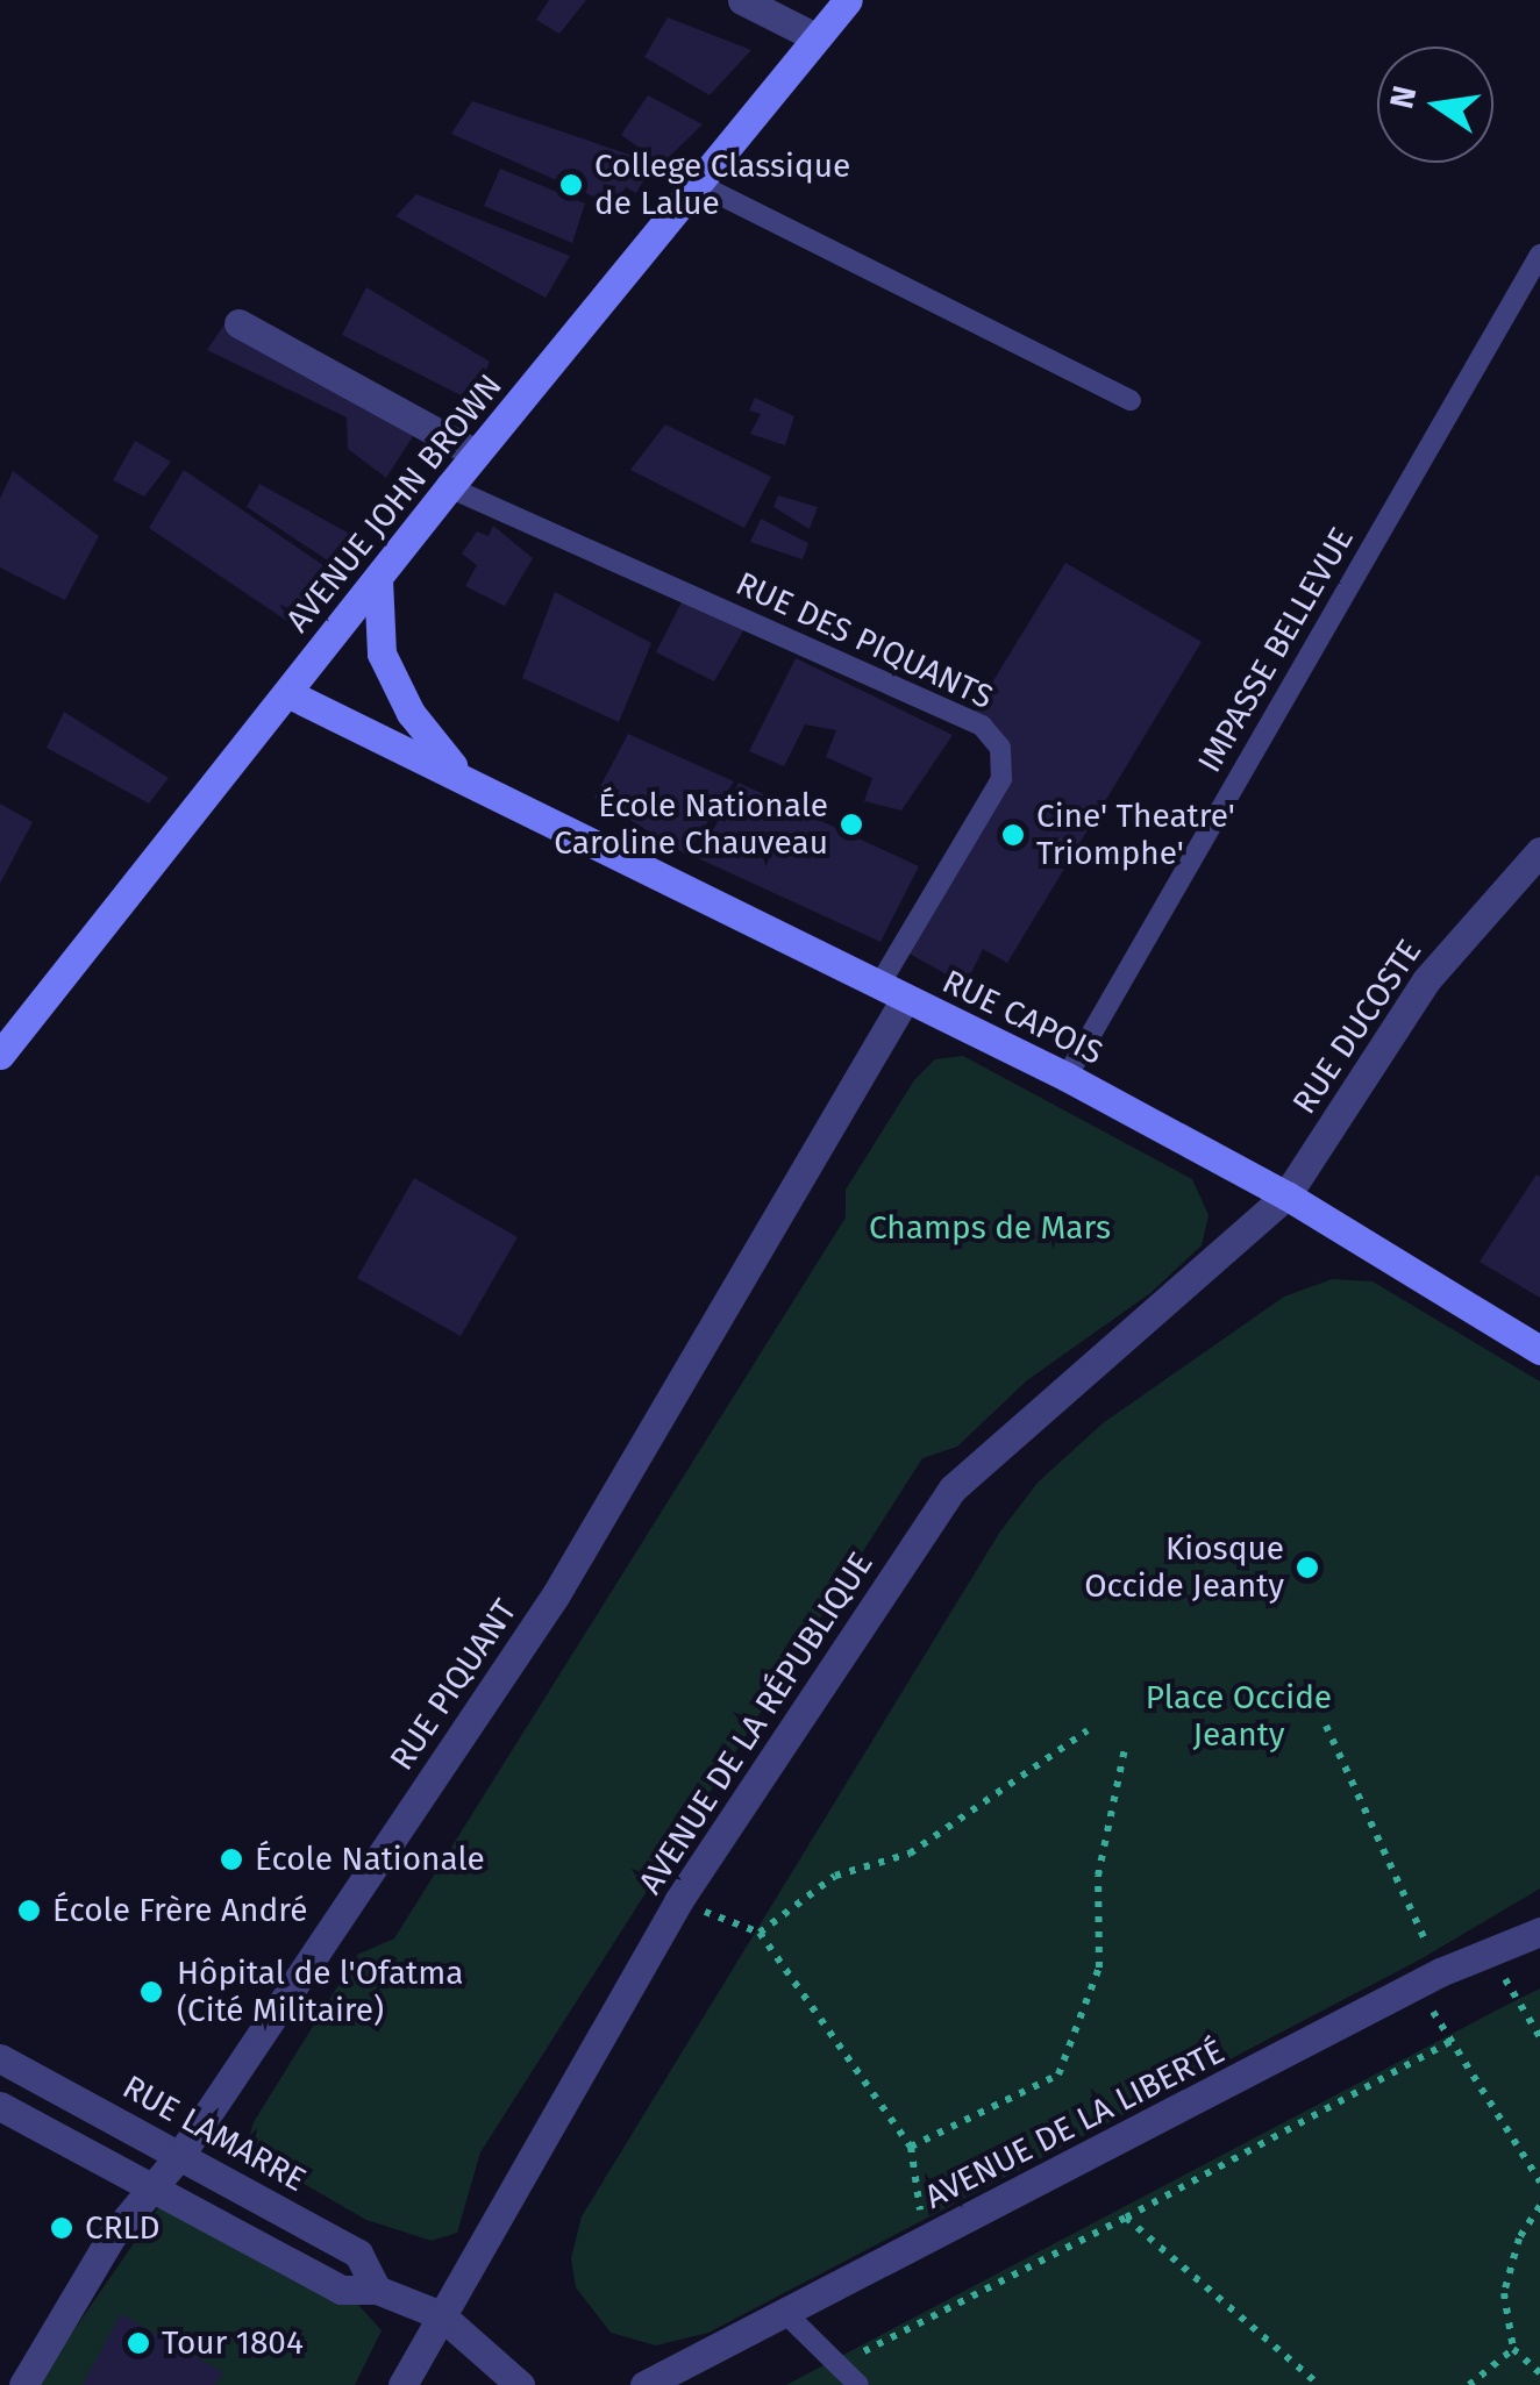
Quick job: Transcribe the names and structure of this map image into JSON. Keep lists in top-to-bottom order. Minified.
{"streets":{"street":["AVENUE JOHN BROWN","RUE CAPOIS","RUE DUCOSTE","RUE PIQUANT","AVENUE DE LA RÉPUBLIQUE","AVENUE DE LA LIBERTÉ","RUE LAMARRE"],"lane":["RUE DES PIQUANTS","IMPASSE BELLEVUE"]},"crossings":[["AVENUE JOHN BROWN","RUE DES PIQUANTS"],["AVENUE JOHN BROWN","RUE CAPOIS"],["RUE DES PIQUANTS","RUE CAPOIS"],["RUE DES PIQUANTS","RUE PIQUANT"],["IMPASSE BELLEVUE","RUE CAPOIS"],["RUE CAPOIS","RUE DUCOSTE"],["RUE CAPOIS","RUE PIQUANT"],["RUE CAPOIS","AVENUE DE LA RÉPUBLIQUE"],["RUE DUCOSTE","AVENUE DE LA RÉPUBLIQUE"],["RUE PIQUANT","RUE LAMARRE"]],"parks":["Champs de Mars","Place Occide Jeanty"],"places":["College Classique de Lalue","École Nationale Caroline Chauveau","Cine' Theatre' Triomphe'","Kiosque Occide Jeanty","École Nationale","École Frère André","Hôpital de l'Ofatma (Cité Militaire)","CRLD","Tour 1804"],"north":"left"}
